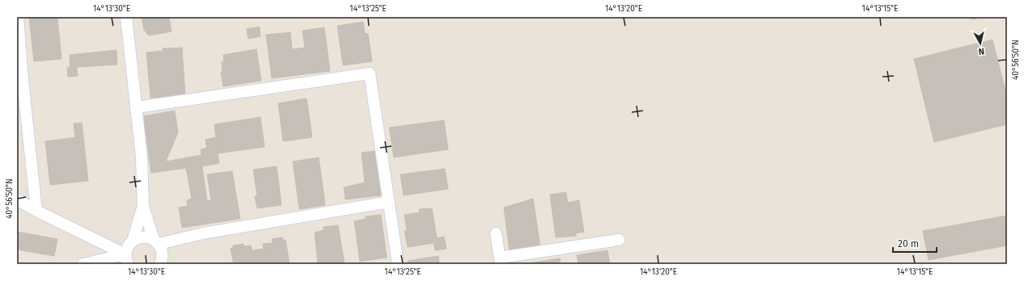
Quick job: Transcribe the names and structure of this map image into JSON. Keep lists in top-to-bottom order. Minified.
{"scale_bar":"20 m","north":"bottom","coordinates":["14°13'30\"E","14°13'25\"E","14°13'20\"E","14°13'15\"E","40°56'50\"N"]}
